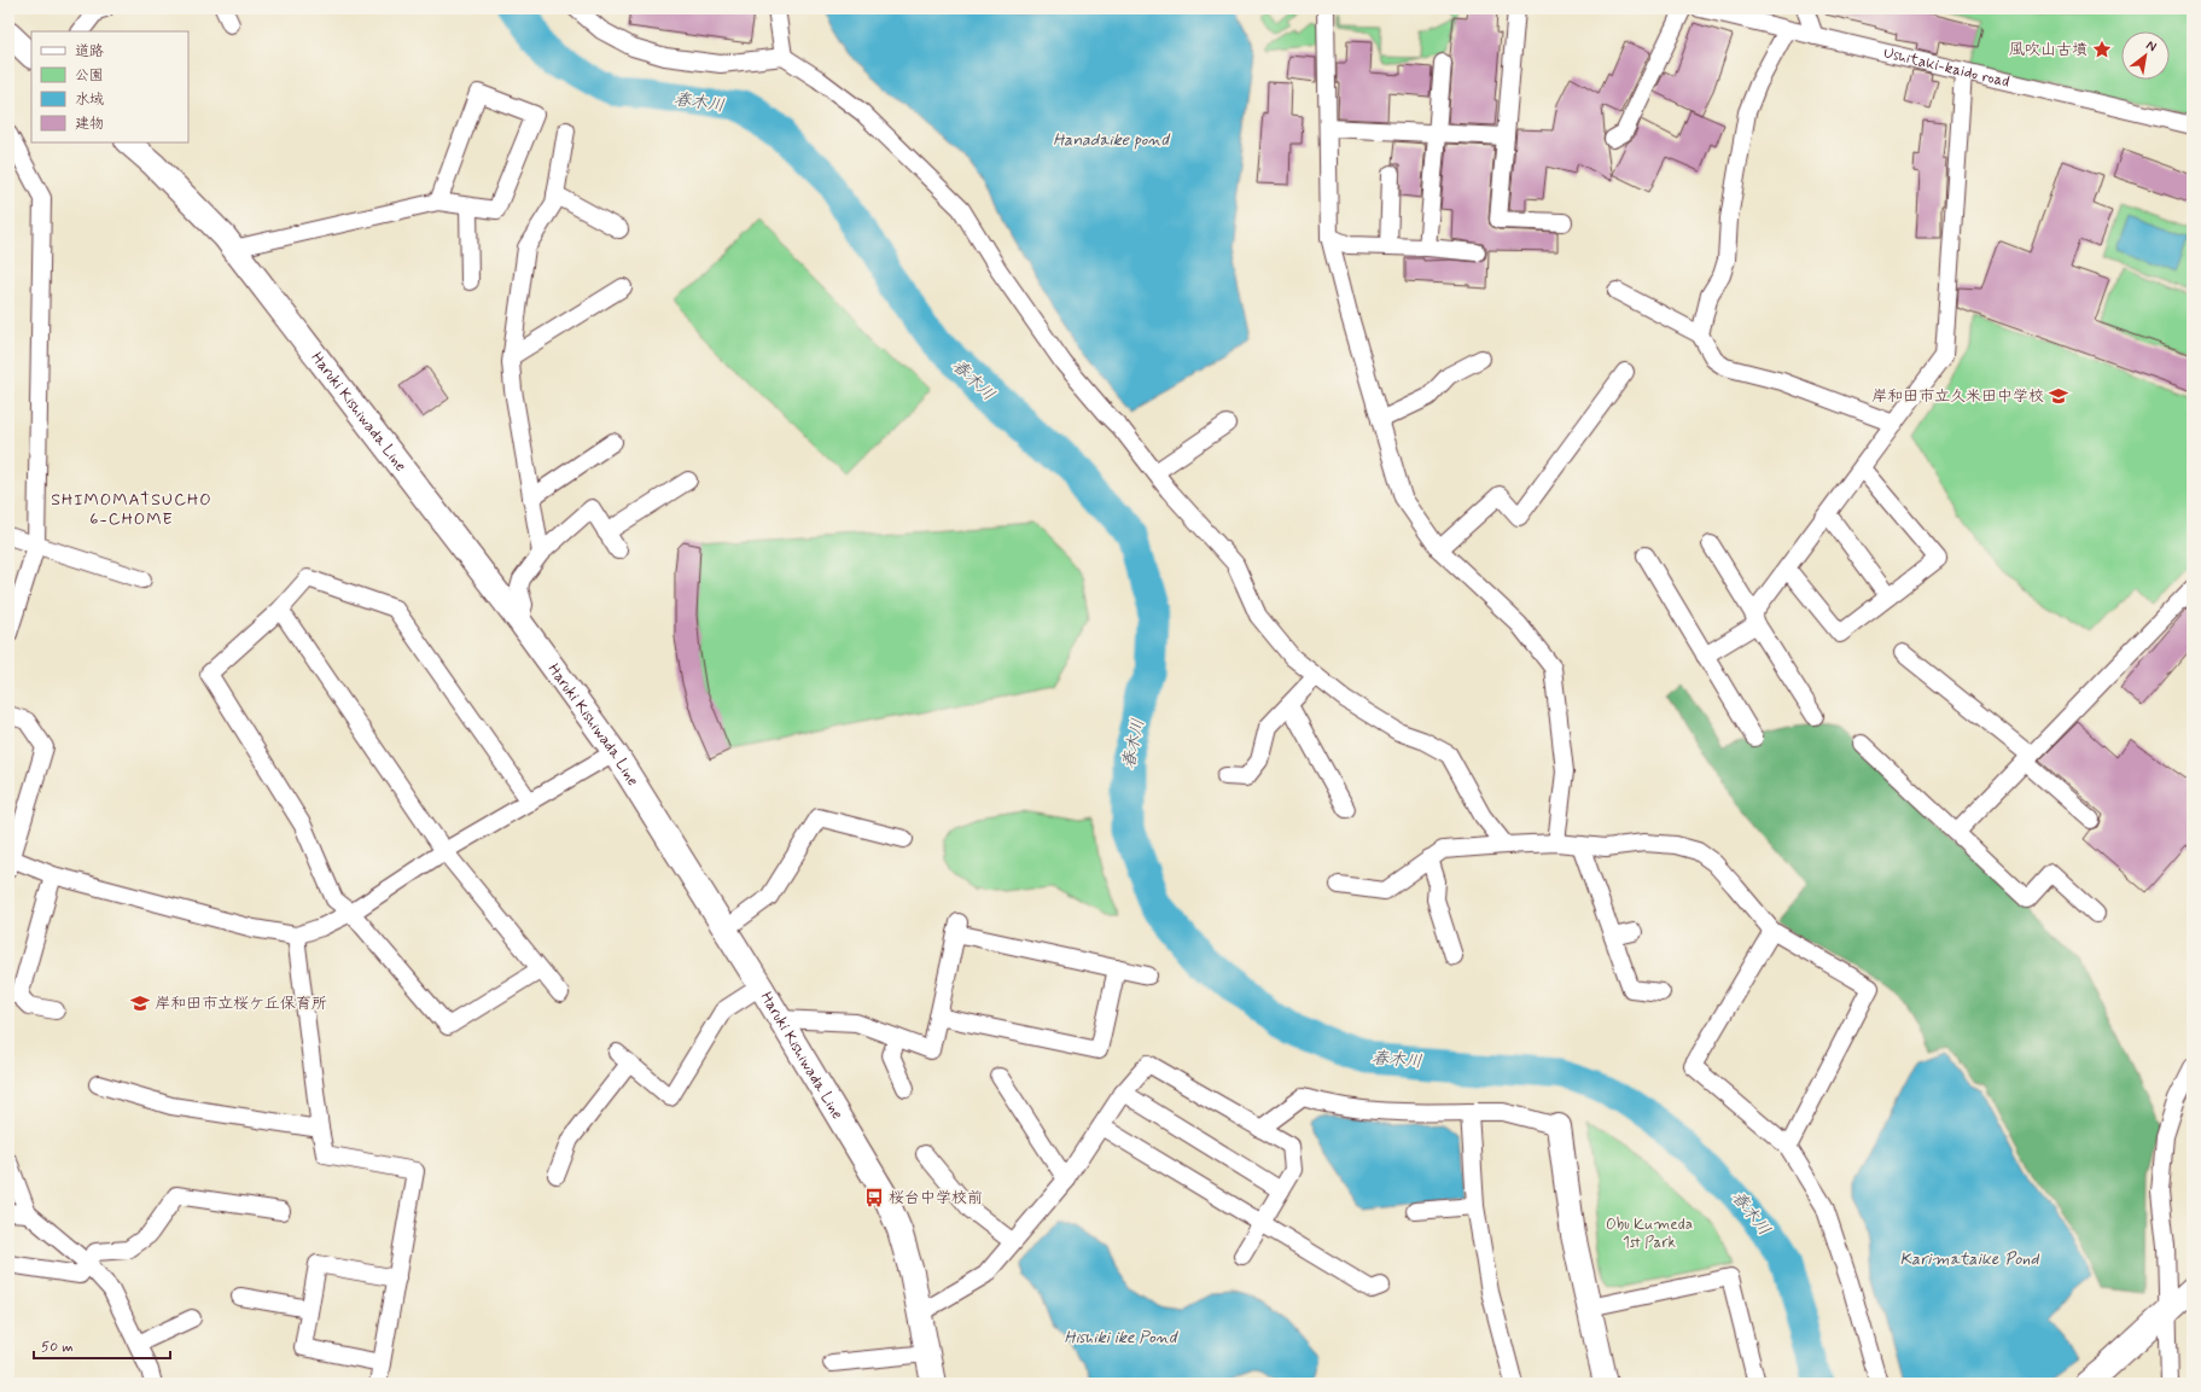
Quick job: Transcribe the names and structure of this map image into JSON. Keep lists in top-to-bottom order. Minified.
{"streets":{"main road":["Haruki Kishiwada Line"],"street":["Ushitaki-kaido road"]},"districts":["SHIMOMATSUCHO 6-CHOME"],"water":["春木川","Hanadaike pond","Karimataike Pond","Hishiki ike Pond"],"parks":["Obu Kumeda 1st Park"],"places":{"place":["風吹山古墳"],"school or university":["岸和田市立久米田中学校","岸和田市立桜ケ丘保育所"],"bus stop":["桜台中学校前"]},"legend":["道路","公園","水域","建物"],"scale_bar":"50 m","north":"top right"}
